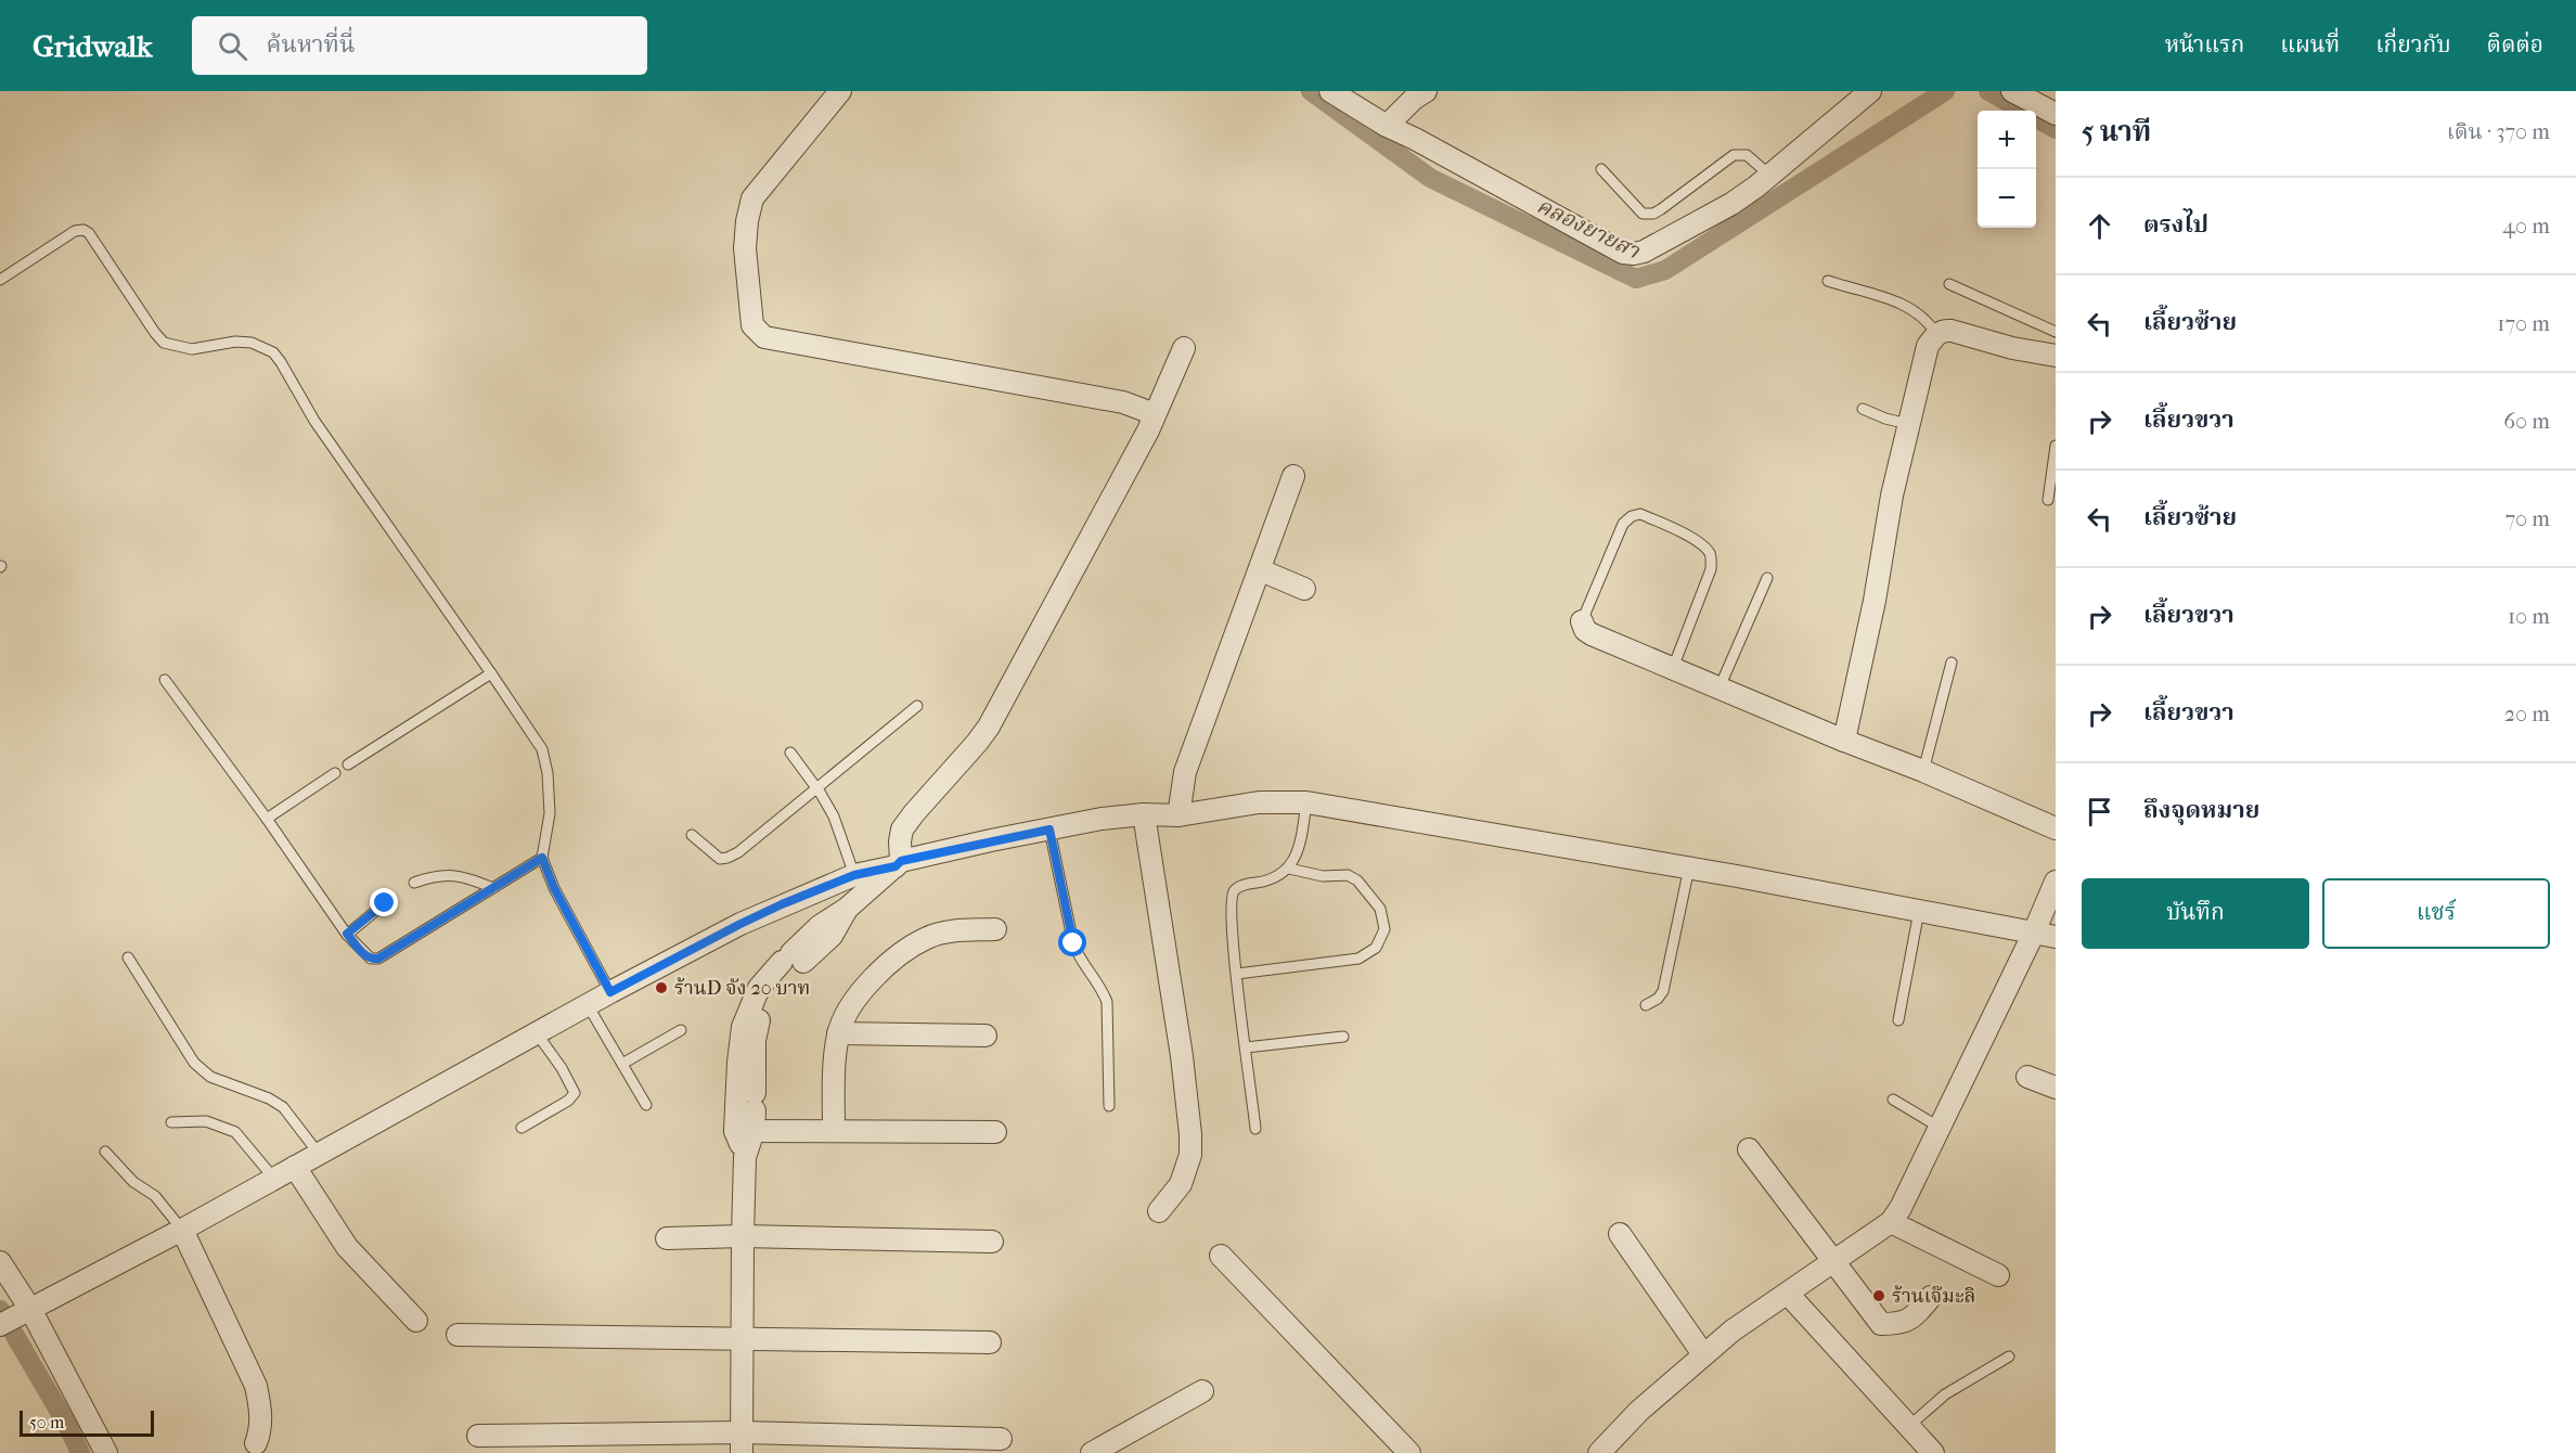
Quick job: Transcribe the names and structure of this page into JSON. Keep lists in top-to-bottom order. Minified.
{"water":["คลองยายสา"],"places":["ร้านD จัง 20 บาท","ร้านเจ๊มะลิ"],"scale_bar":"50 m","page":{"header":"Gridwalk","search":"ค้นหาที่นี่","nav":["หน้าแรก","แผนที่","เกี่ยวกับ","ติดต่อ"],"heading":["5 นาที","เดิน · 370 m"],"map_buttons":["+","−"],"list":[["ตรงไป","40 m"],["เลี้ยวซ้าย","170 m"],["เลี้ยวขวา","60 m"],["เลี้ยวซ้าย","70 m"],["เลี้ยวขวา","10 m"],["เลี้ยวขวา","20 m"],"ถึงจุดหมาย"],"buttons":["บันทึก","แชร์"],"scale":"50 m"}}
